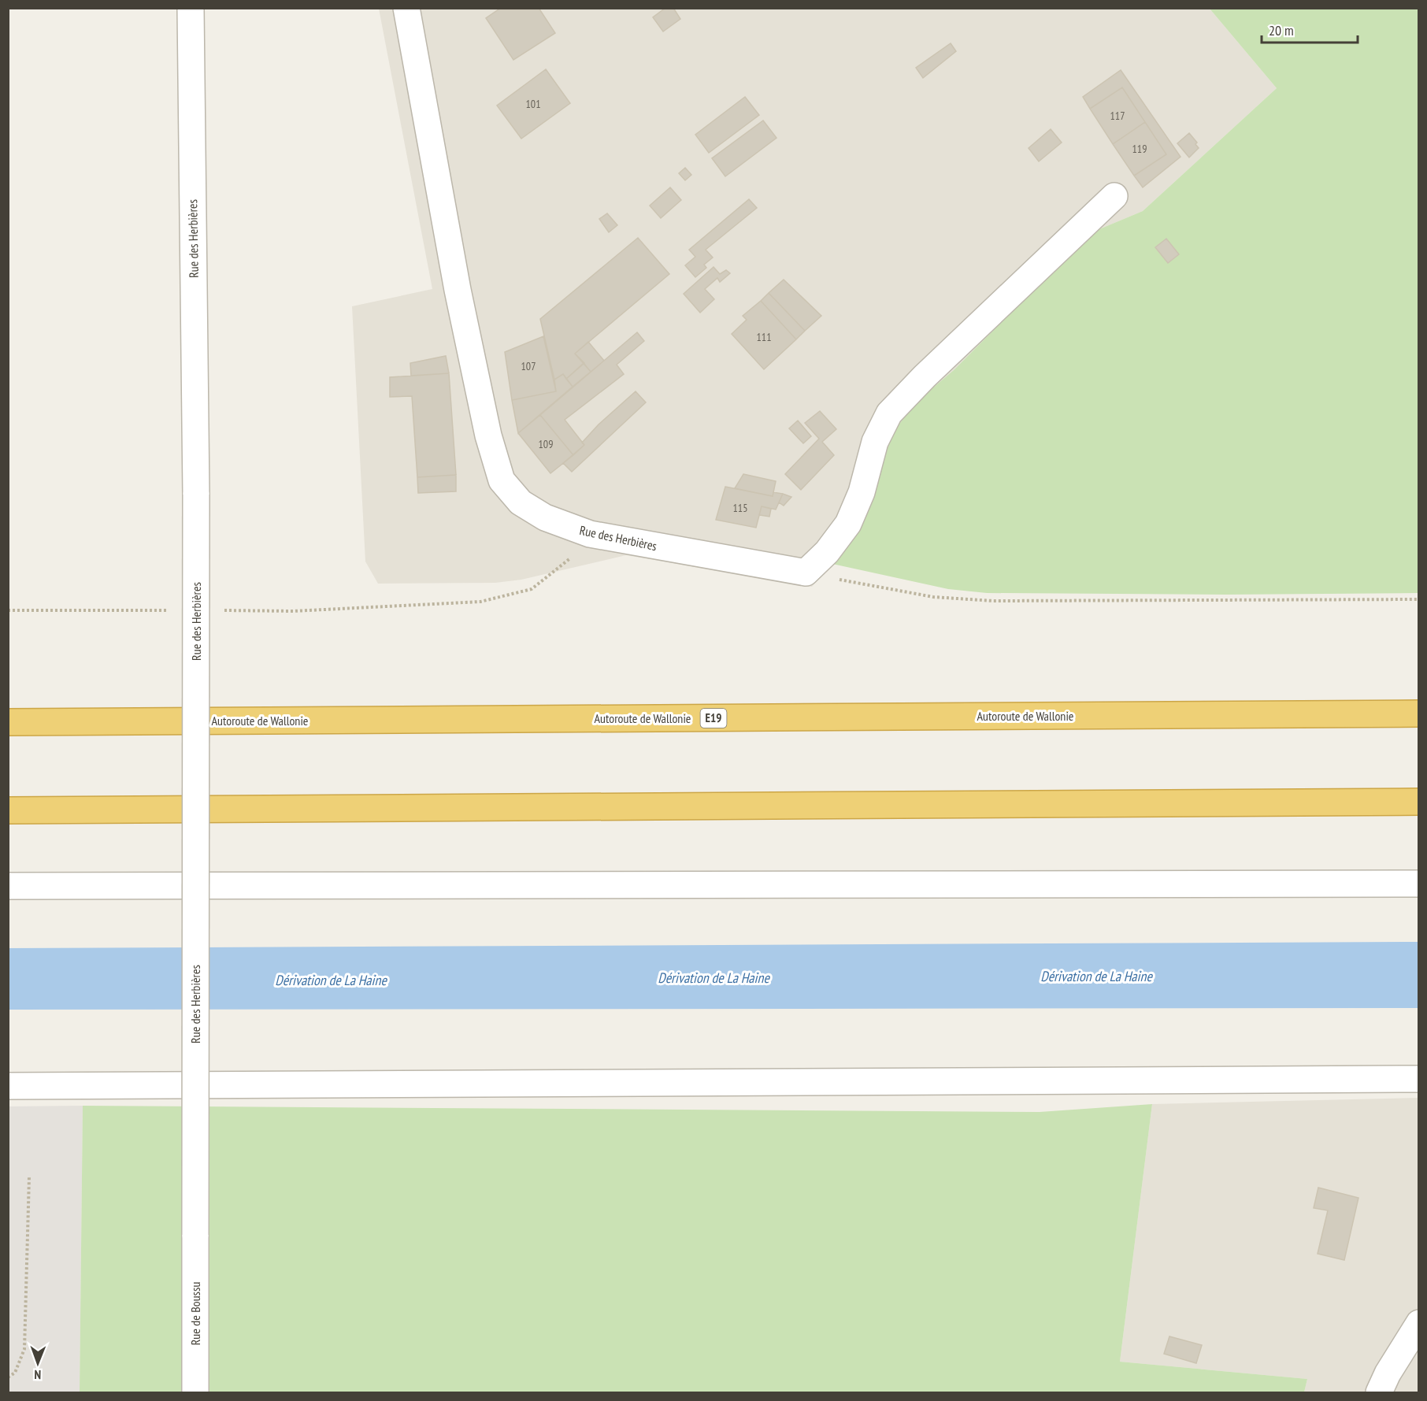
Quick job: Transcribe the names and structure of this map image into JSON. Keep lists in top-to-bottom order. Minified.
{"streets":{"highway":["Autoroute de Wallonie","E19"],"street":["Rue des Herbières","Rue de Boussu"]},"crossings":[["Rue des Herbières","Rue de Boussu"]],"water":["Dérivation de La Haine"],"house_numbers":["101","117","119","111","107","109","115"],"scale_bar":"20 m","north":"bottom"}
